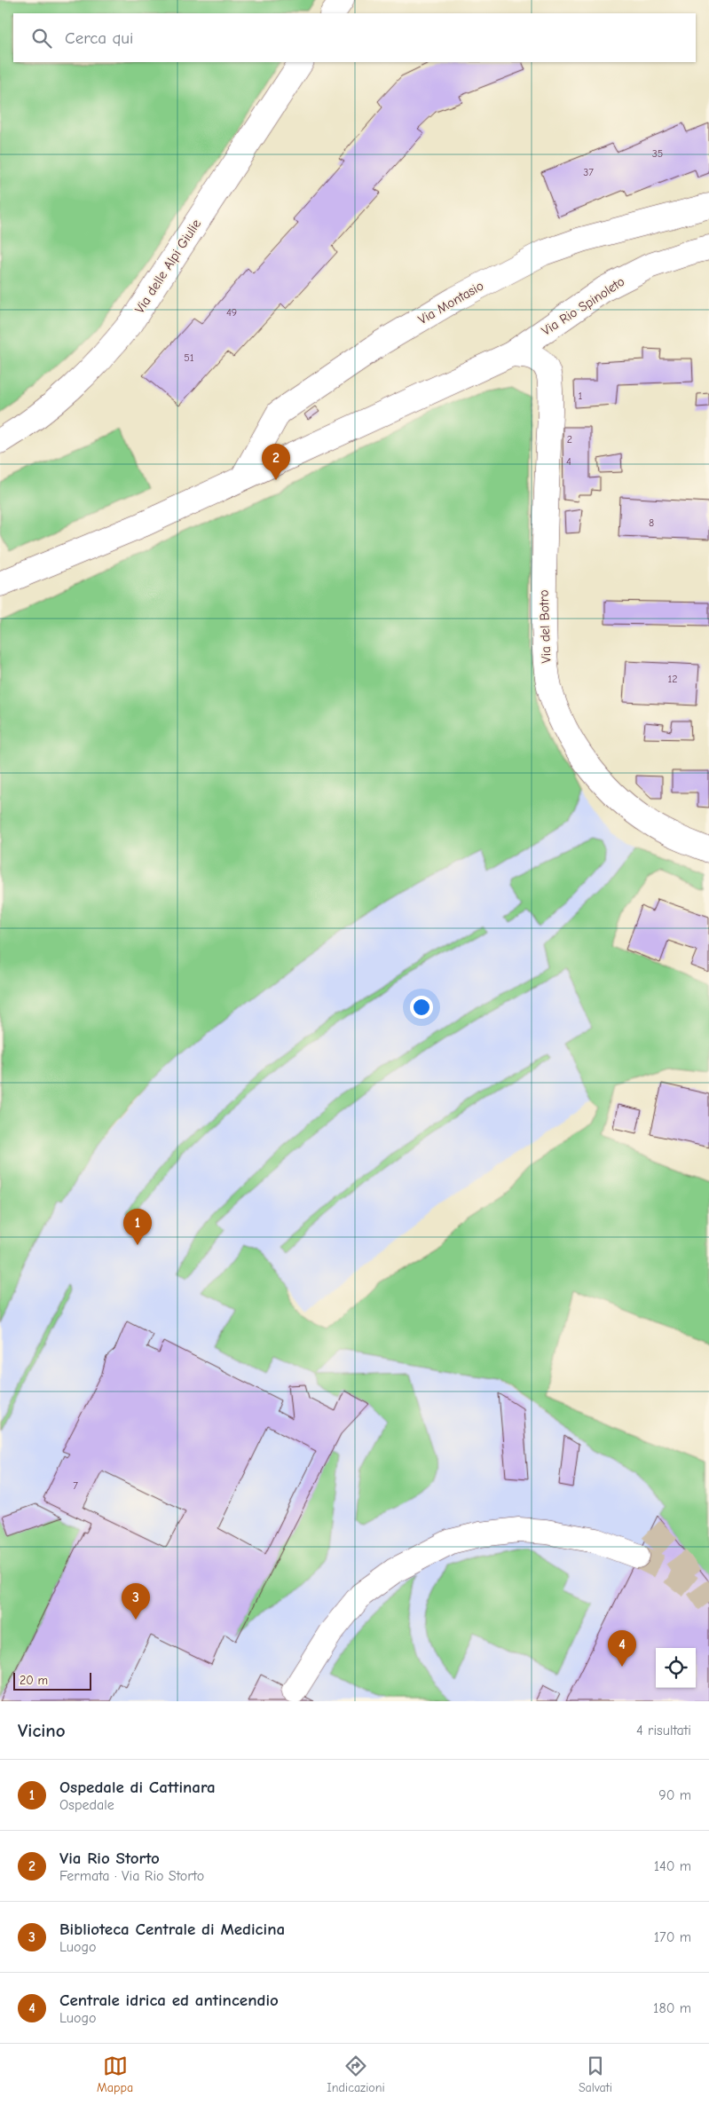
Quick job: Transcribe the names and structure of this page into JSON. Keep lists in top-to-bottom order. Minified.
{"streets":{"street":["Via delle Alpi Giulie","Via Montasio","Via Rio Spinoleto","Via del Botro"]},"crossings":[["Via Montasio","Via Rio Spinoleto"],["Via Rio Spinoleto","Via del Botro"]],"house_numbers":["35","37","49","51","1","2","4","8","12","7"],"scale_bar":"20 m","page":{"search":"Cerca qui","pins":["2","1","3","4"],"scale":"20 m","heading":["Vicino","4 risultati"],"list":[{"mark":"1","name":"Ospedale di Cattinara","note":"Ospedale","value":"90 m"},{"mark":"2","name":"Via Rio Storto","note":"Fermata · Via Rio Storto","value":"140 m"},{"mark":"3","name":"Biblioteca Centrale di Medicina","note":"Luogo","value":"170 m"},{"mark":"4","name":"Centrale idrica ed antincendio","note":"Luogo","value":"180 m"}],"nav":["Mappa","Indicazioni","Salvati"]}}
